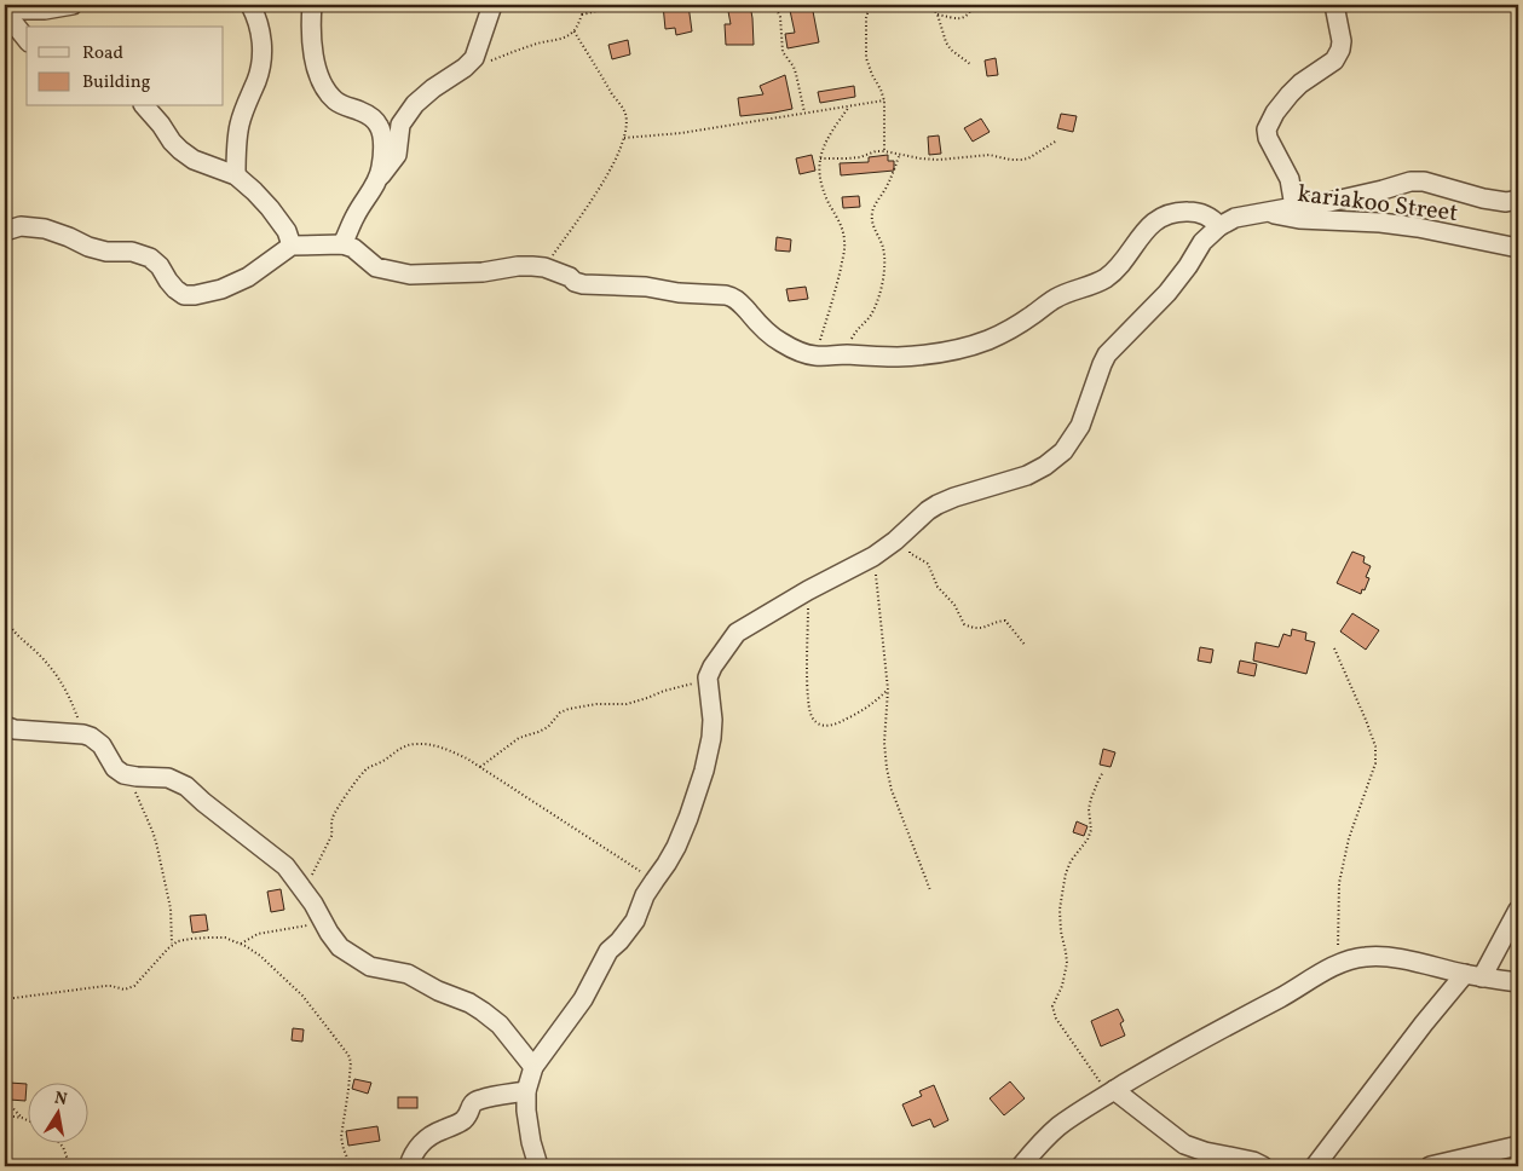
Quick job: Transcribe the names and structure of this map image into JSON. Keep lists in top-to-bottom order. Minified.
{"streets":{"street":["kariakoo Street"]},"legend":["Road","Building"],"north":"top"}
